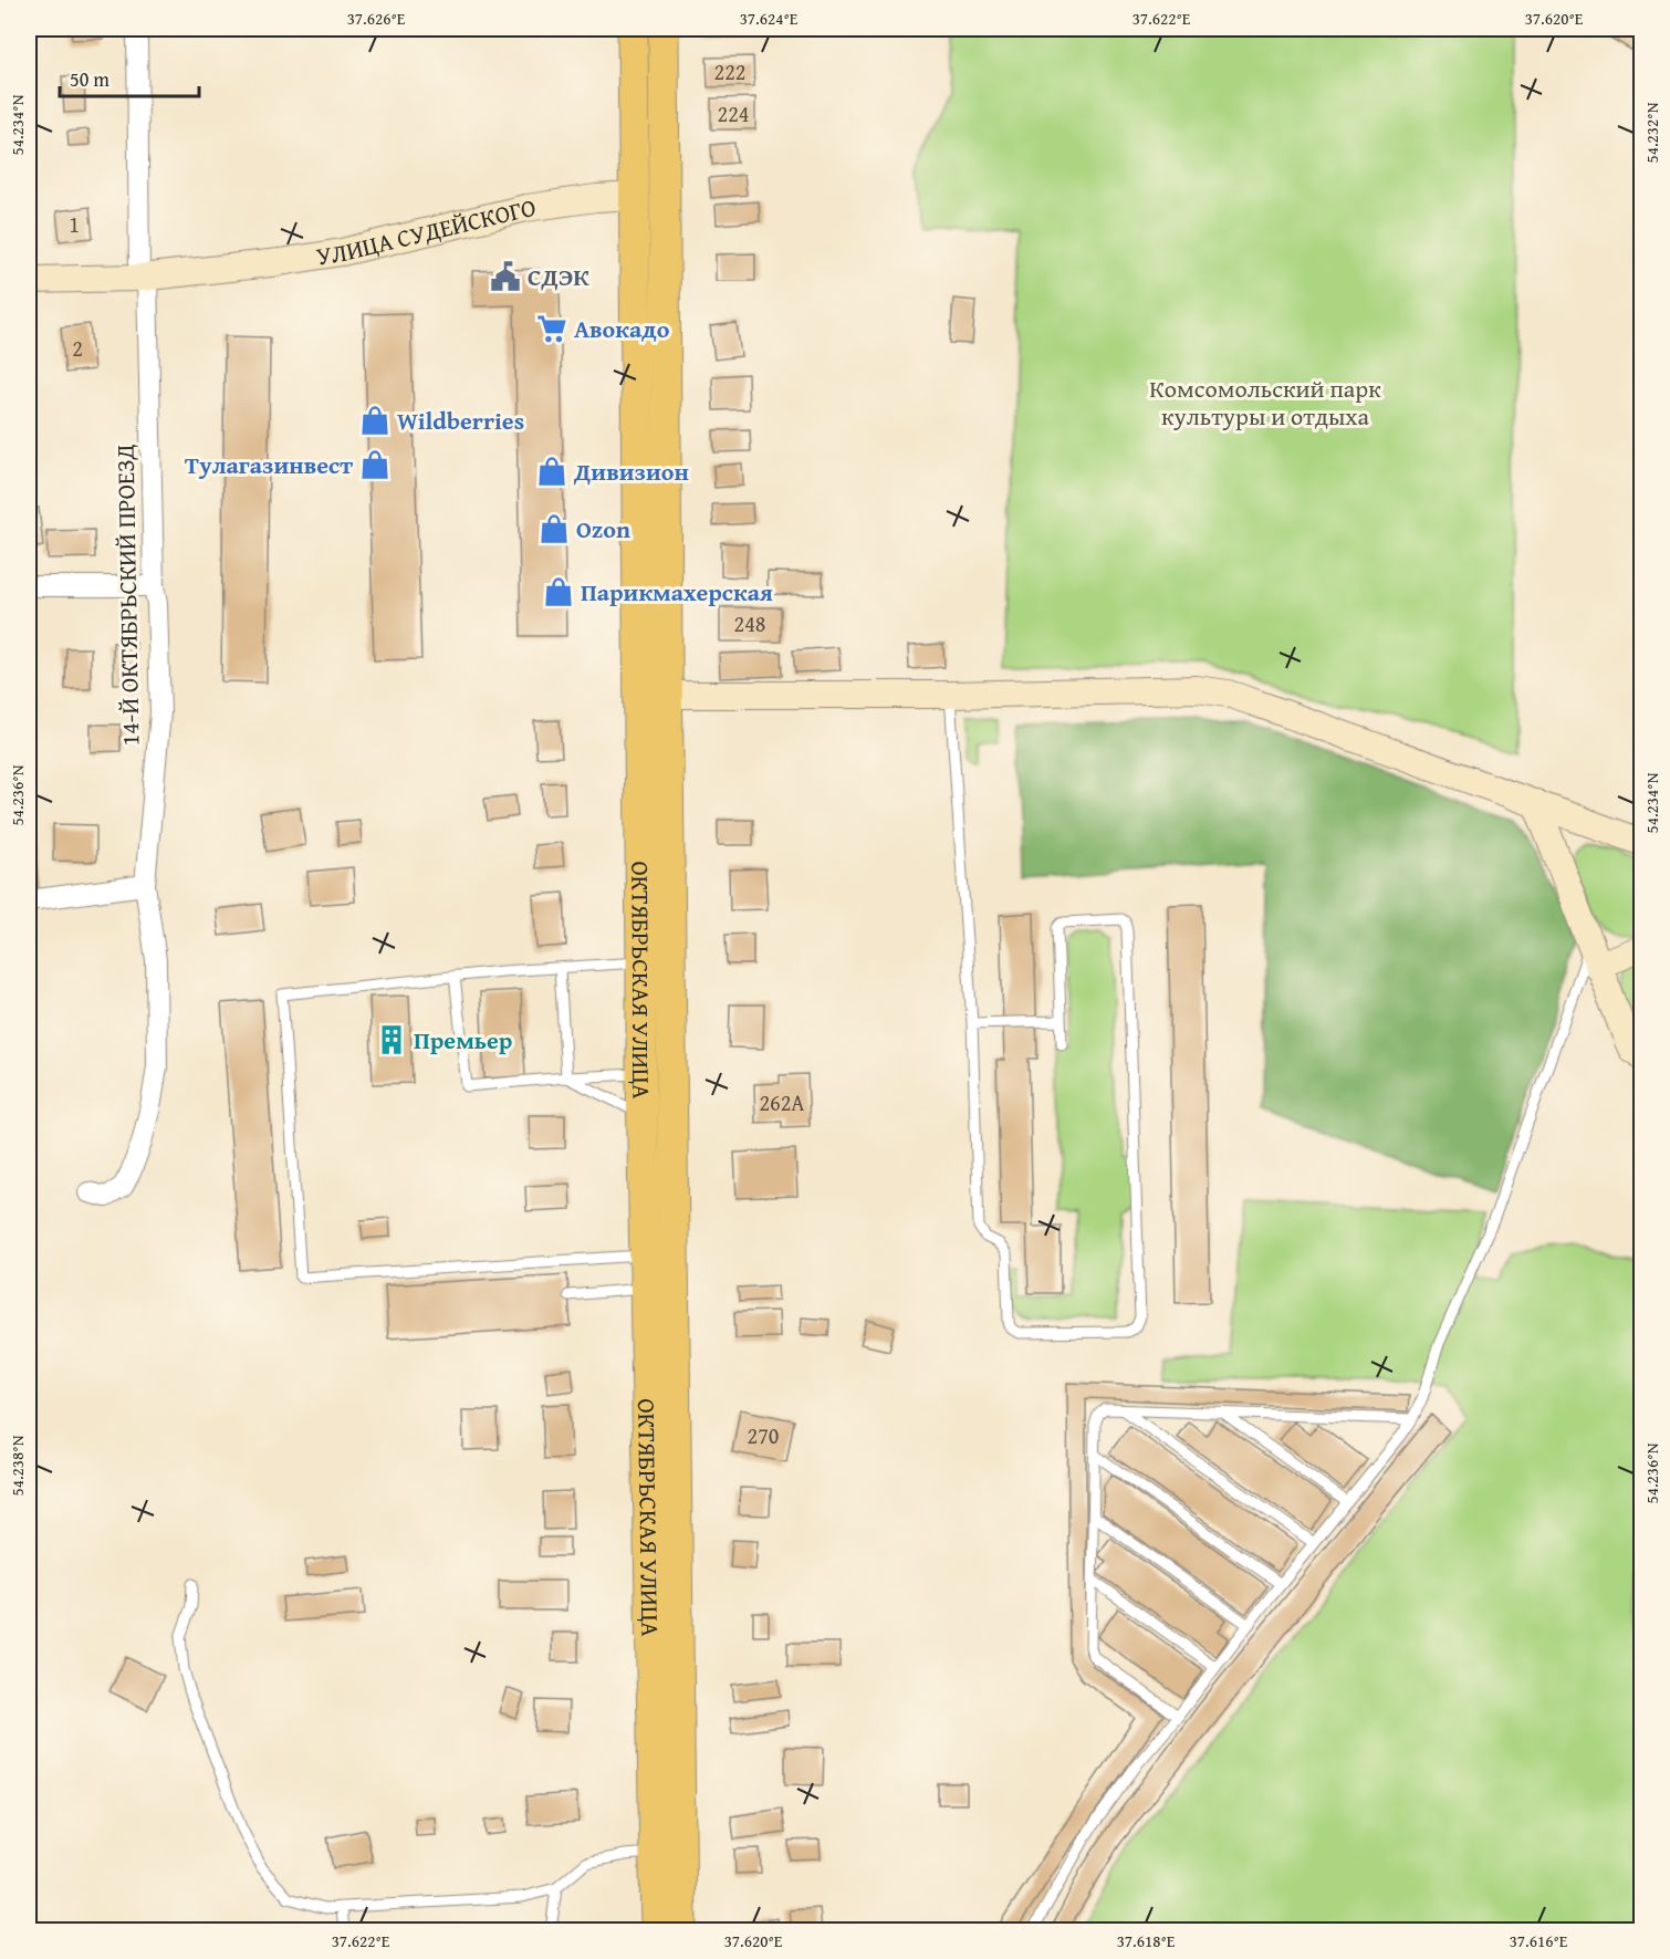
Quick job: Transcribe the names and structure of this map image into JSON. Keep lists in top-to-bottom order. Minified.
{"streets":{"main road":["УЛИЦА СУДЕЙСКОГО","ОКТЯБРЬСКАЯ УЛИЦА"],"street":["14-Й ОКТЯБРЬСКИЙ ПРОЕЗД"]},"crossings":[["УЛИЦА СУДЕЙСКОГО","14-Й ОКТЯБРЬСКИЙ ПРОЕЗД"],["УЛИЦА СУДЕЙСКОГО","ОКТЯБРЬСКАЯ УЛИЦА"]],"parks":["Комсомольский парк культуры и отдыха"],"places":{"public building":["СДЭК"],"supermarket":["Авокадо"],"shop":["Wildberries","Тулагазинвест","Дивизион","Ozon","Парикмахерская"],"building":["Премьер"]},"house_numbers":["222","224","1","2","248","262А","270"],"scale_bar":"50 m","coordinates":["37.626°E","37.624°E","37.622°E","37.620°E","54.234°N","54.232°N","54.236°N","54.238°N","37.618°E","37.616°E"]}
